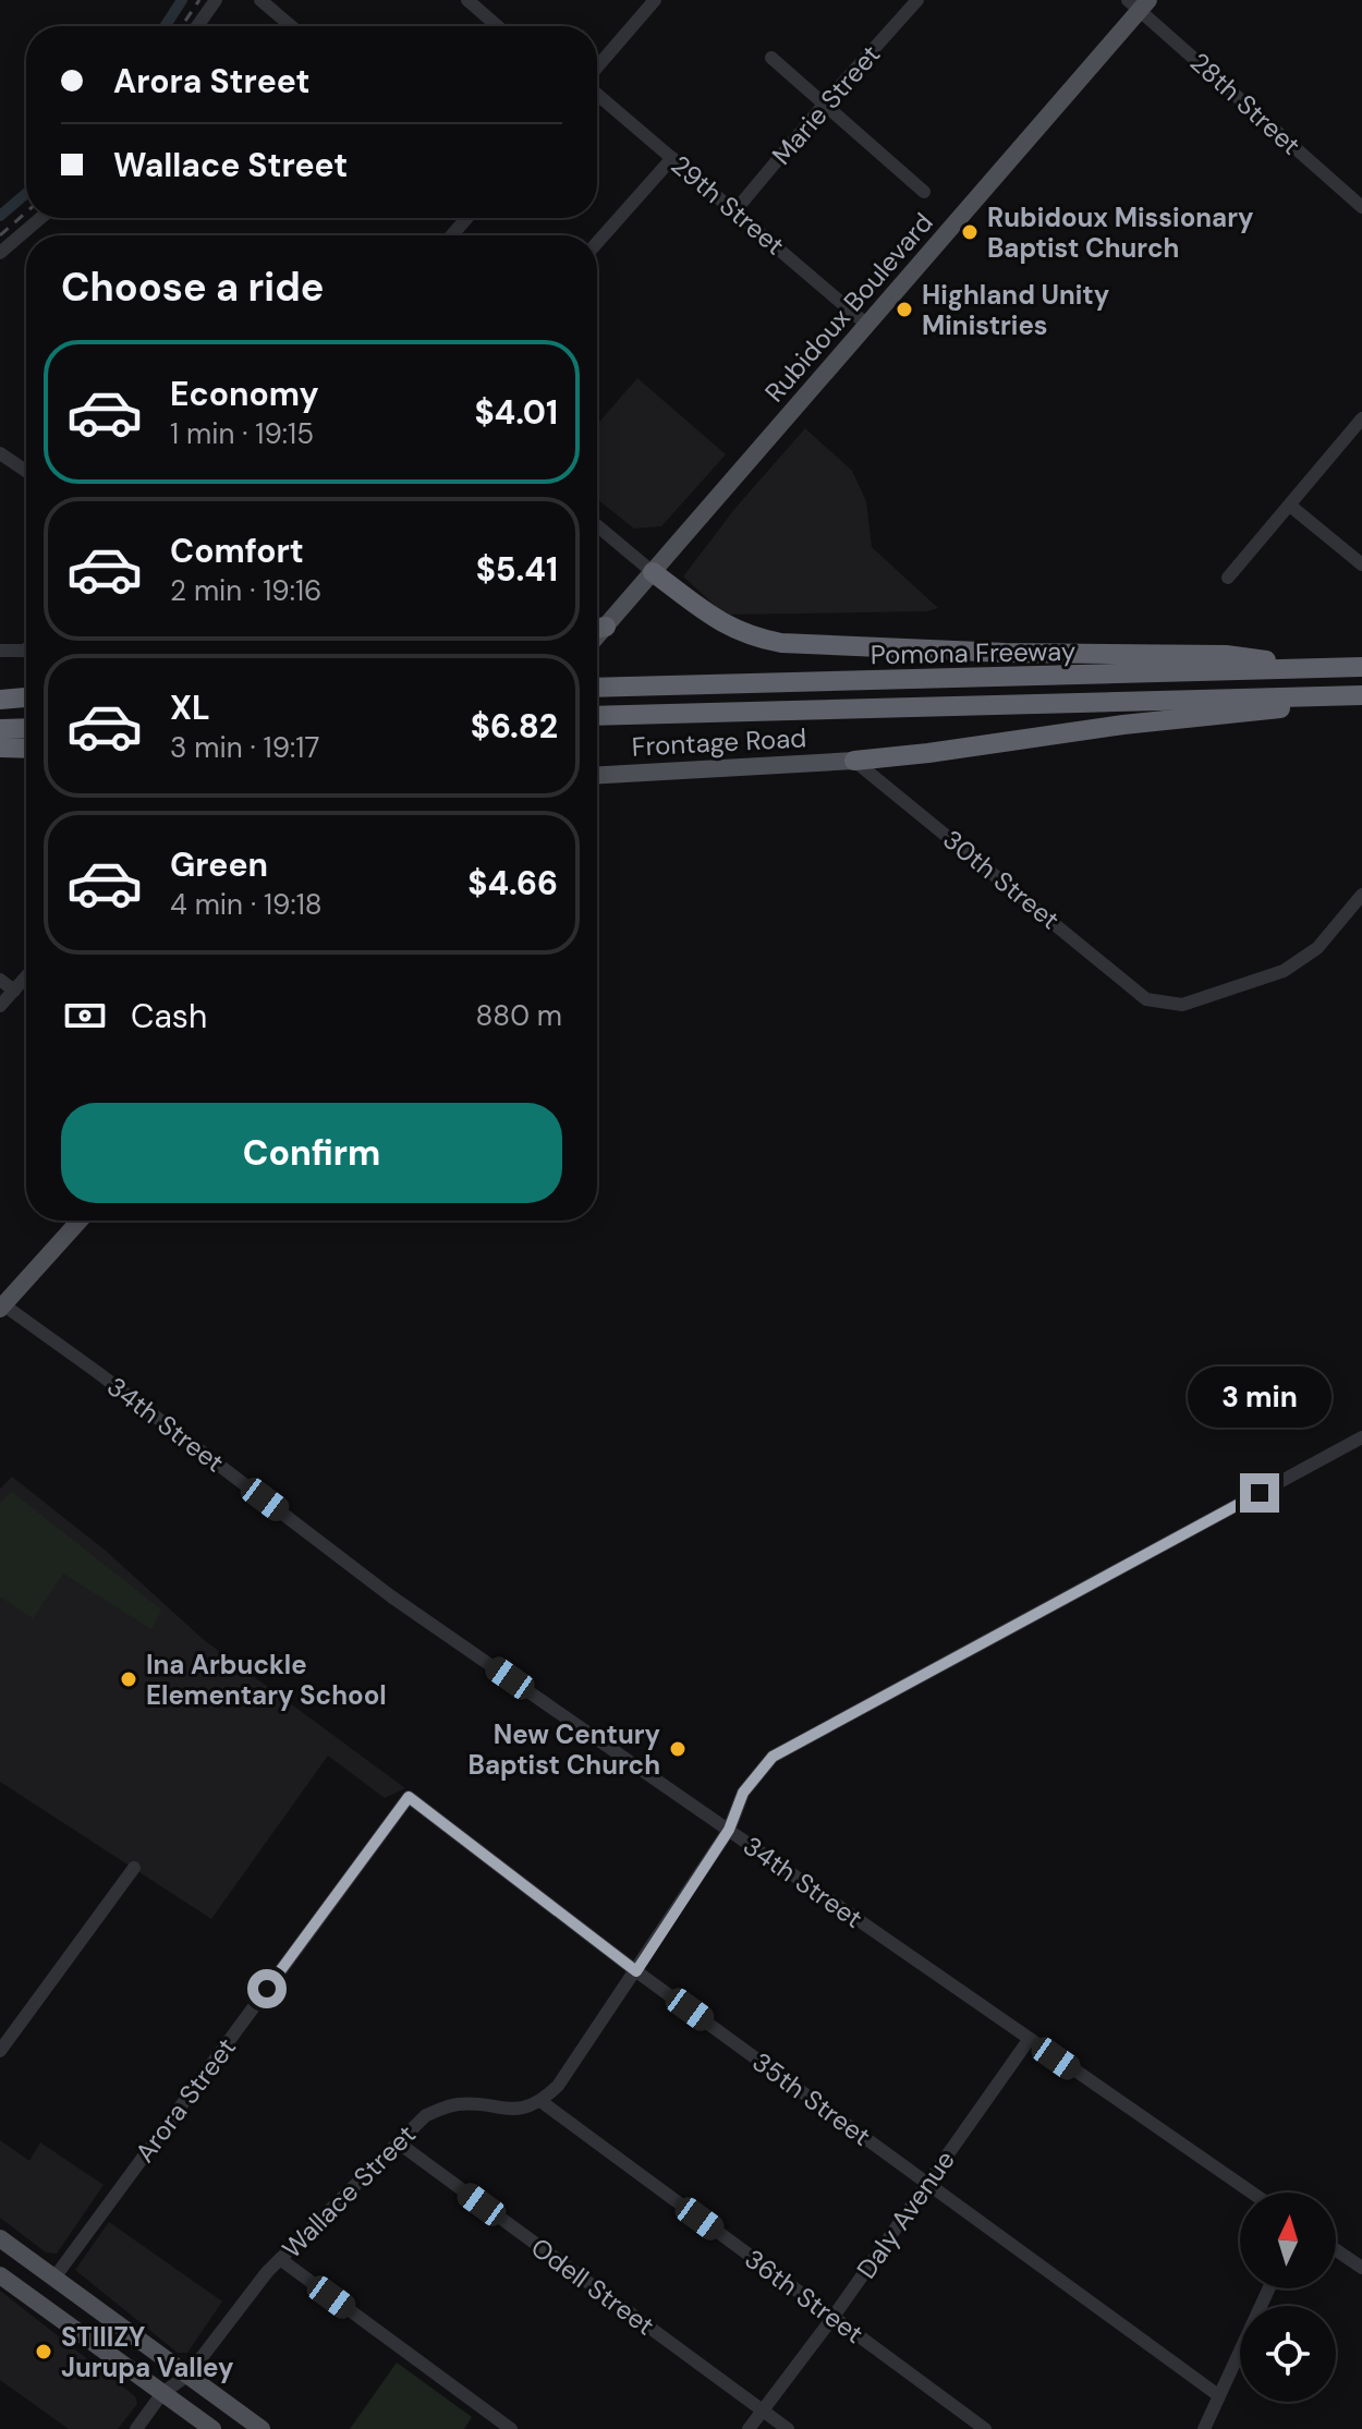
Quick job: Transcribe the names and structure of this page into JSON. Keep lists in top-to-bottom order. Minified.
{"streets":{"highway":["Pomona Freeway"],"main road":["Rubidoux Boulevard","Frontage Road"],"street":["28th Street","Marie Street","29th Street","30th Street","34th Street","35th Street","Arora Street","Wallace Street","Daly Avenue","Odell Street","36th Street"]},"crossings":[["28th Street","Rubidoux Boulevard"],["Marie Street","29th Street"],["29th Street","Rubidoux Boulevard"],["Frontage Road","30th Street"],["34th Street","Daly Avenue"],["35th Street","Arora Street"],["35th Street","Daly Avenue"],["Wallace Street","Odell Street"],["Wallace Street","36th Street"],["Daly Avenue","Odell Street"],["Daly Avenue","36th Street"]],"places":["Rubidoux Missionary Baptist Church","Highland Unity Ministries","Ina Arbuckle Elementary School","New Century Baptist Church","STIIIZY Jurupa Valley"],"north":"top","page":{"banner":["Arora Street","Wallace Street"],"heading":"Choose a ride","list":[{"name":"Economy","note":"1 min · 19:15","value":"$4.01"},{"name":"Comfort","note":"2 min · 19:16","value":"$5.41"},{"name":"XL","note":"3 min · 19:17","value":"$6.82"},{"name":"Green","note":"4 min · 19:18","value":"$4.66"}],"pay":["Cash","880 m"],"buttons":"Confirm","bubble":"3 min"}}
